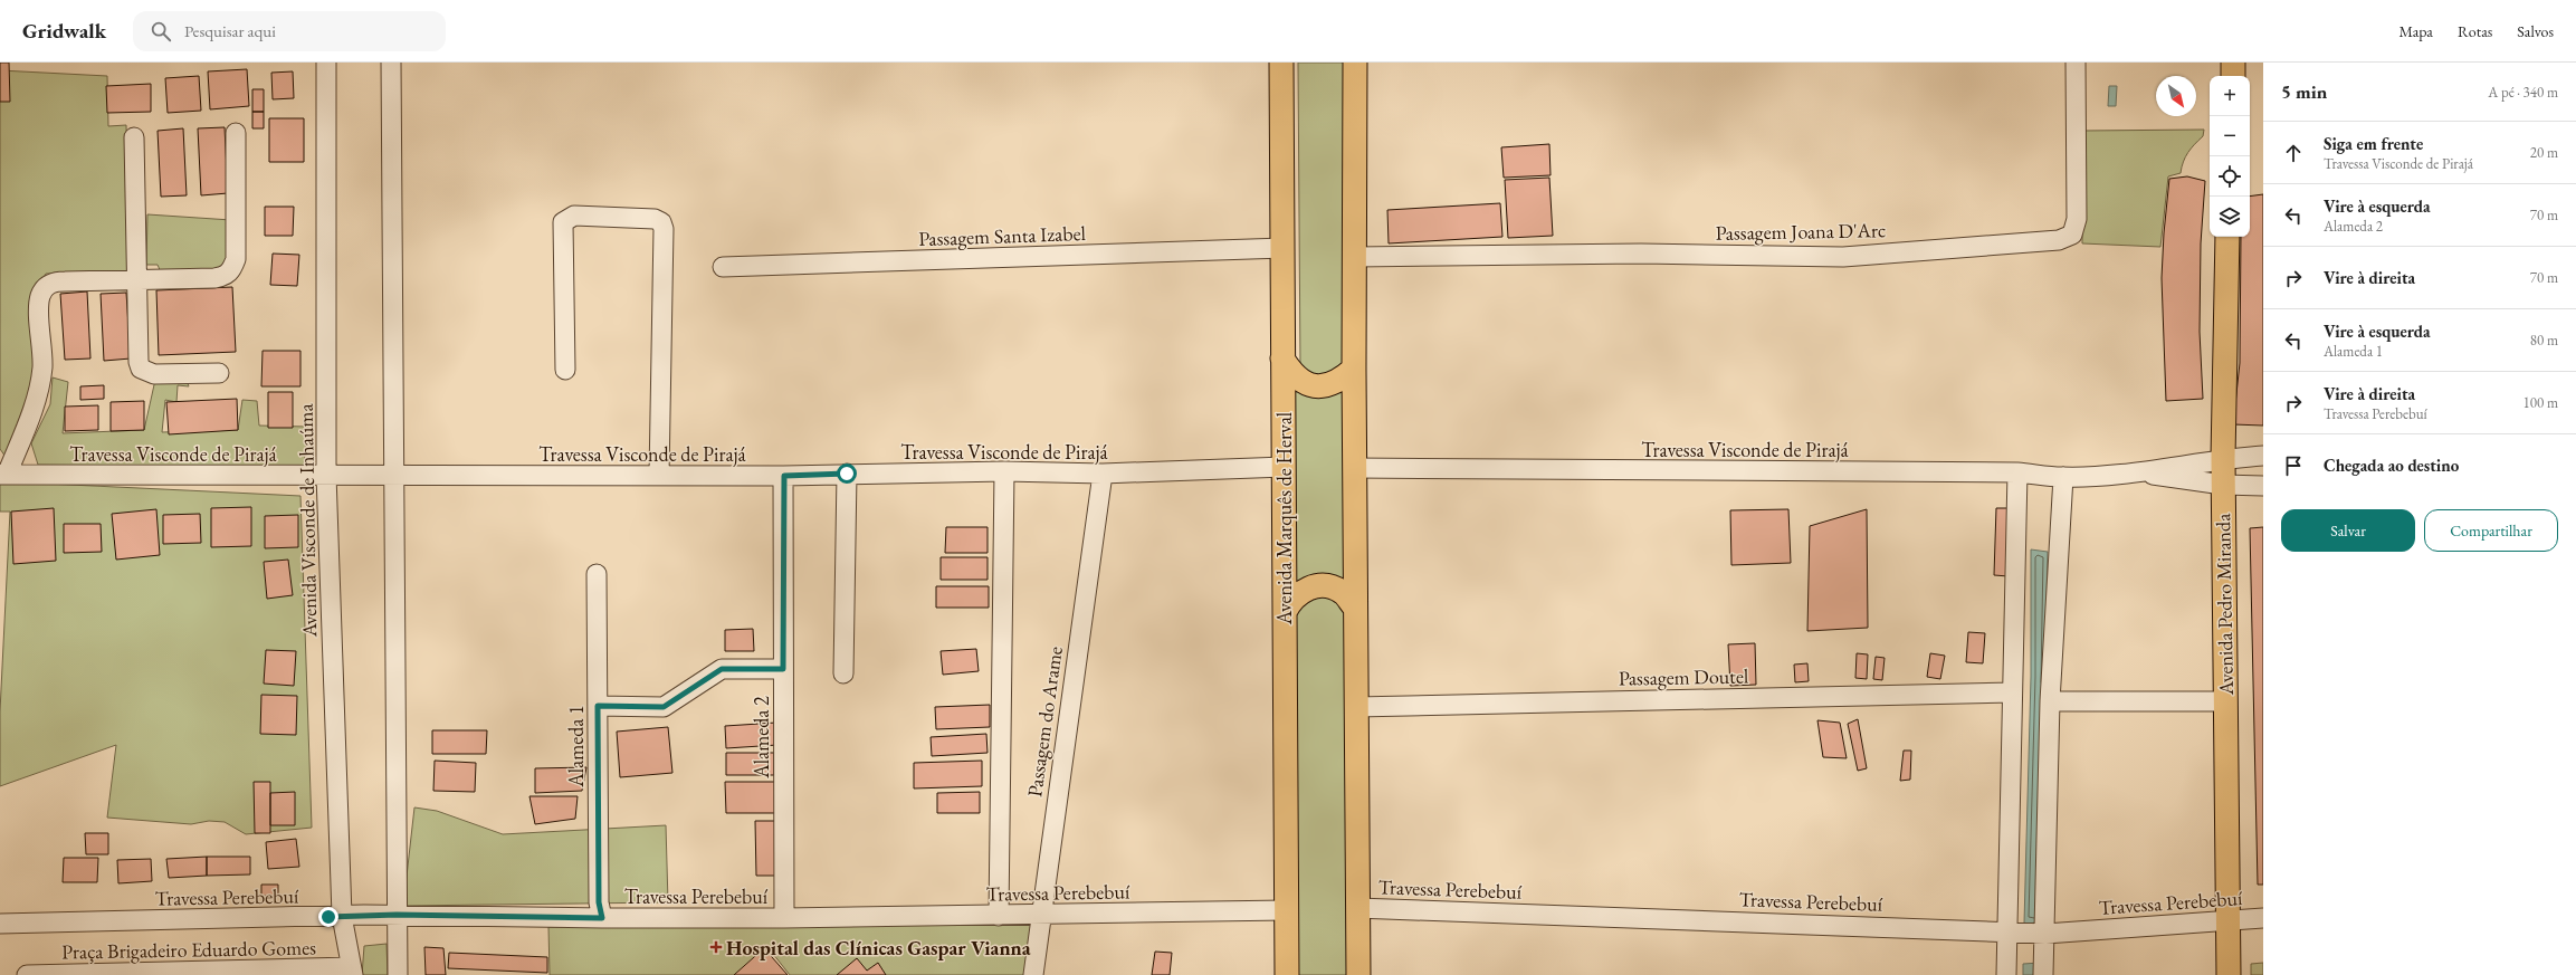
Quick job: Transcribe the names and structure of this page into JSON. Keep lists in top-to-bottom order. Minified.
{"streets":{"main road":["Avenida Marquês de Herval","Avenida Pedro Miranda"],"street":["Passagem Joana D'Arc","Passagem Santa Izabel","Travessa Visconde de Pirajá","Avenida Visconde de Inhaúma","Passagem Doutel","Passagem do Arame","Alameda 2","Alameda 1","Travessa Perebebuí","Praça Brigadeiro Eduardo Gomes"]},"crossings":[["Passagem Santa Izabel","Avenida Marquês de Herval"],["Travessa Visconde de Pirajá","Avenida Marquês de Herval"],["Travessa Visconde de Pirajá","Avenida Visconde de Inhaúma"],["Travessa Visconde de Pirajá","Avenida Pedro Miranda"],["Travessa Visconde de Pirajá","Passagem do Arame"],["Travessa Visconde de Pirajá","Alameda 2"],["Avenida Marquês de Herval","Travessa Perebebuí"],["Avenida Visconde de Inhaúma","Travessa Perebebuí"],["Avenida Visconde de Inhaúma","Praça Brigadeiro Eduardo Gomes"],["Avenida Pedro Miranda","Travessa Perebebuí"],["Passagem do Arame","Travessa Perebebuí"],["Alameda 2","Travessa Perebebuí"],["Alameda 1","Travessa Perebebuí"]],"places":{"health":["Hospital das Clínicas Gaspar Vianna"]},"north":"bottom right","page":{"header":"Gridwalk","search":"Pesquisar aqui","nav":["Mapa","Rotas","Salvos"],"heading":["5 min","A pé · 340 m"],"map_buttons":["+","−"],"list":[["Siga em frente","Travessa Visconde de Pirajá","20 m"],["Vire à esquerda","Alameda 2","70 m"],["Vire à direita","70 m"],["Vire à esquerda","Alameda 1","80 m"],["Vire à direita","Travessa Perebebuí","100 m"],"Chegada ao destino"],"buttons":["Salvar","Compartilhar"]}}
